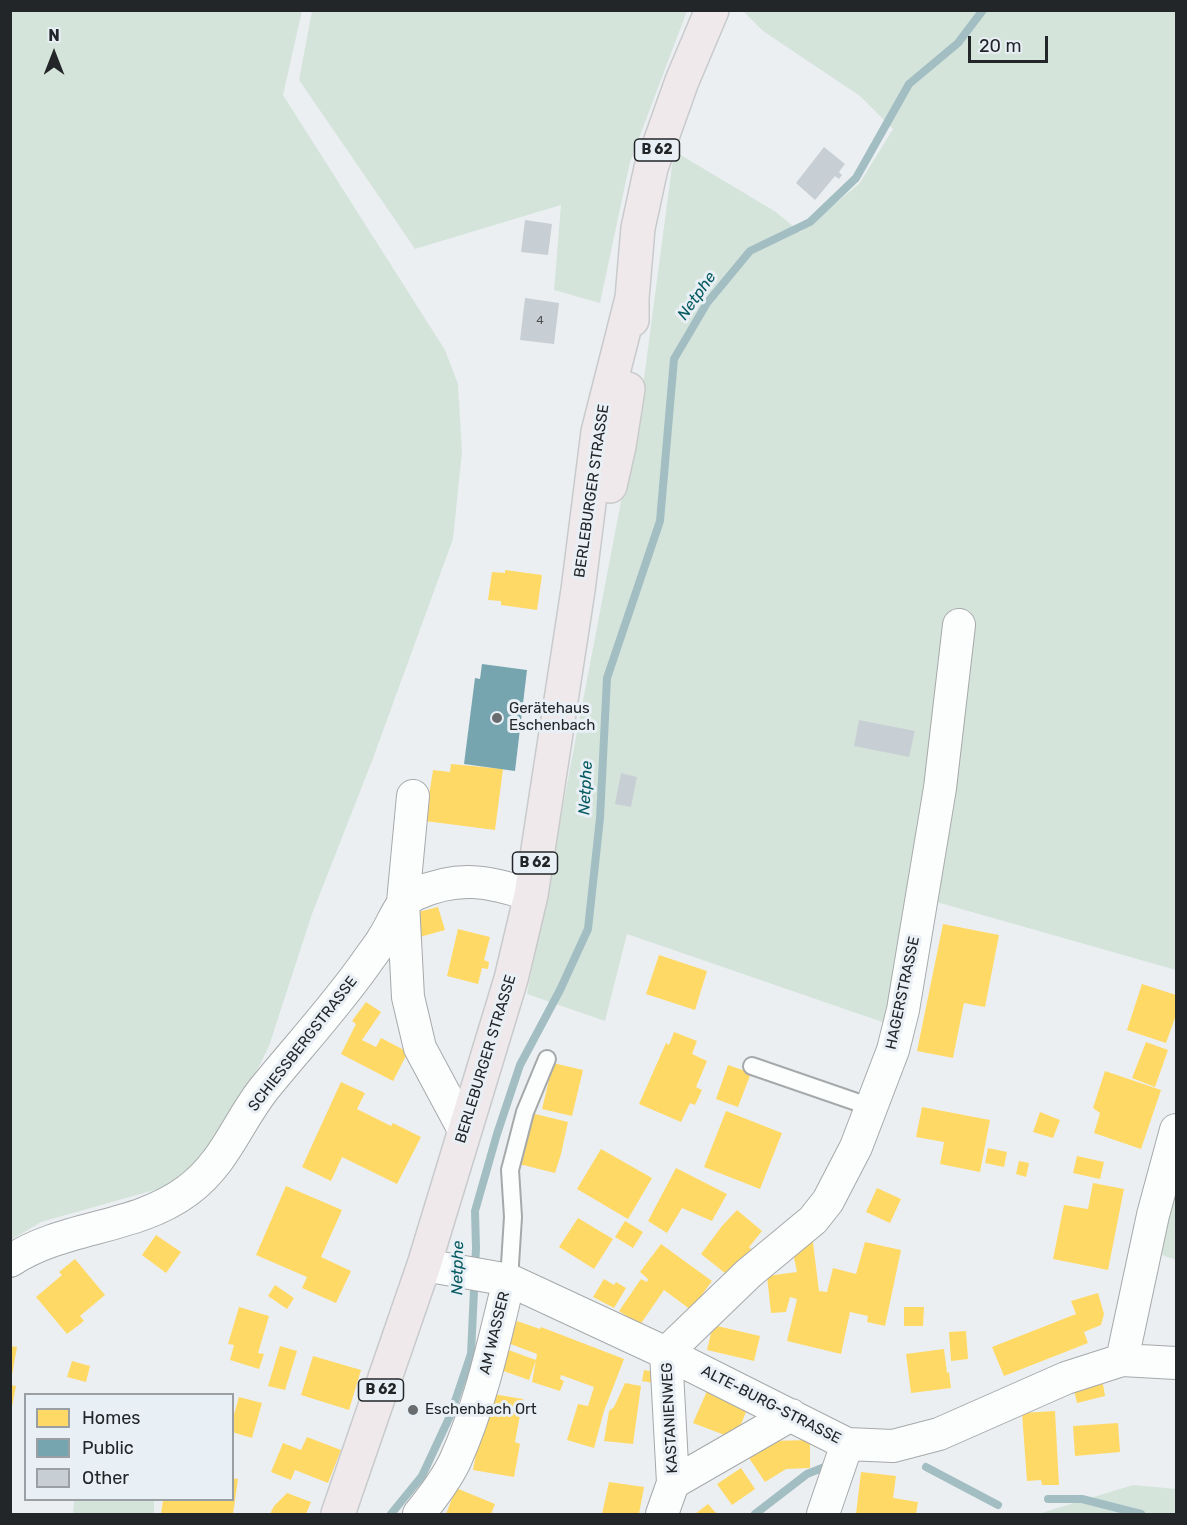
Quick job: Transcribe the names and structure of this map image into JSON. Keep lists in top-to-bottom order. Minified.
{"streets":{"main road":["B 62","BERLEBURGER STRASSE"],"street":["HAGERSTRASSE","SCHIESSBERGSTRASSE","AM WASSER","ALTE-BURG-STRASSE","KASTANIENWEG"]},"crossings":[["BERLEBURGER STRASSE","ALTE-BURG-STRASSE"],["HAGERSTRASSE","ALTE-BURG-STRASSE"],["HAGERSTRASSE","KASTANIENWEG"],["AM WASSER","ALTE-BURG-STRASSE"],["ALTE-BURG-STRASSE","KASTANIENWEG"]],"water":["Netphe"],"places":["Gerätehaus Eschenbach","Eschenbach Ort"],"house_numbers":["4"],"legend":["Homes","Public","Other"],"scale_bar":"20 m","north":"top"}
